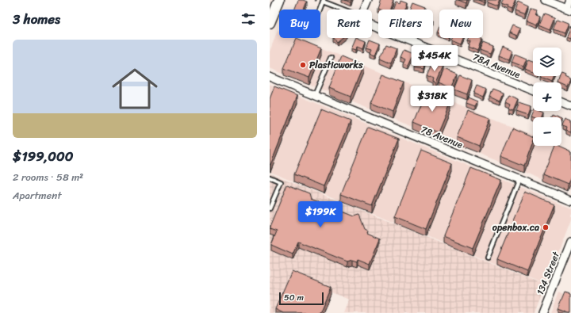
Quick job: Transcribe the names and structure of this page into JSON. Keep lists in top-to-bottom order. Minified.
{"streets":{"street":["78A Avenue","78 Avenue","134 Street"]},"places":["Plasticworks","openbox.ca"],"scale_bar":"50 m","page":{"heading":"3 homes","chip":["Buy","Rent","Filters","New"],"list":[{"name":"$199,000","note":"2 rooms · 58 m² · Apartment"}],"price":["$454K","$318K","$199K"],"map_buttons":["+","−"],"scale":"50 m"}}
